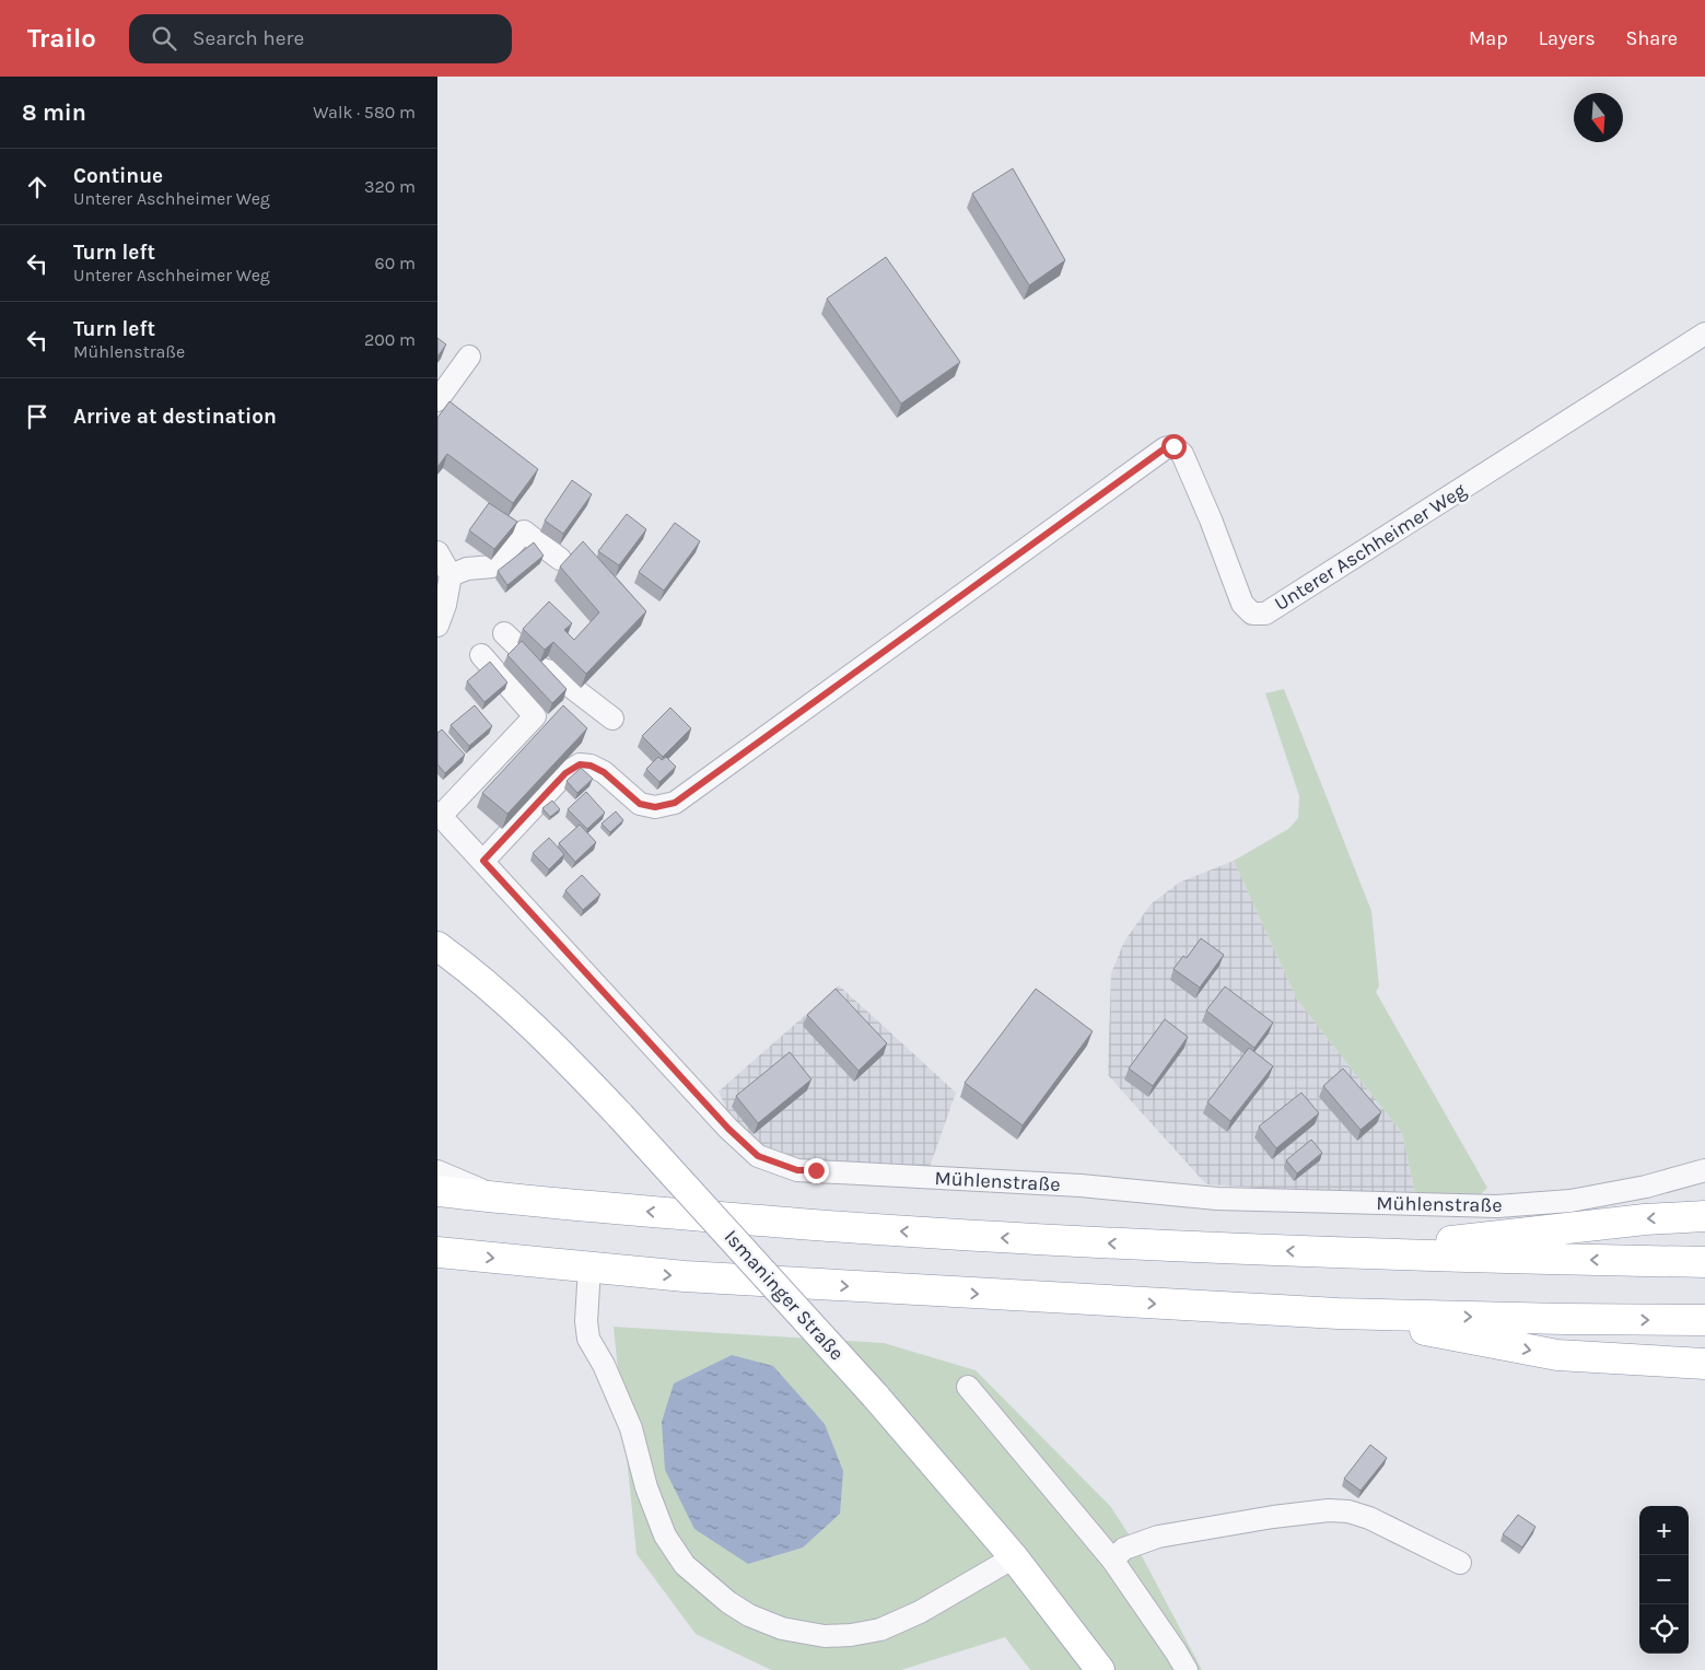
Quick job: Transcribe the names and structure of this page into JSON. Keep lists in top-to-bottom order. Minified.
{"streets":{"main road":["Ismaninger Straße"],"street":["Unterer Aschheimer Weg","Mühlenstraße"]},"crossings":[["Unterer Aschheimer Weg","Mühlenstraße"]],"north":"bottom","page":{"header":"Trailo","search":"Search here","nav":["Map","Layers","Share"],"heading":["8 min","Walk · 580 m"],"list":[["Continue","Unterer Aschheimer Weg","320 m"],["Turn left","Unterer Aschheimer Weg","60 m"],["Turn left","Mühlenstraße","200 m"],"Arrive at destination"],"map_buttons":["+","−"]}}
